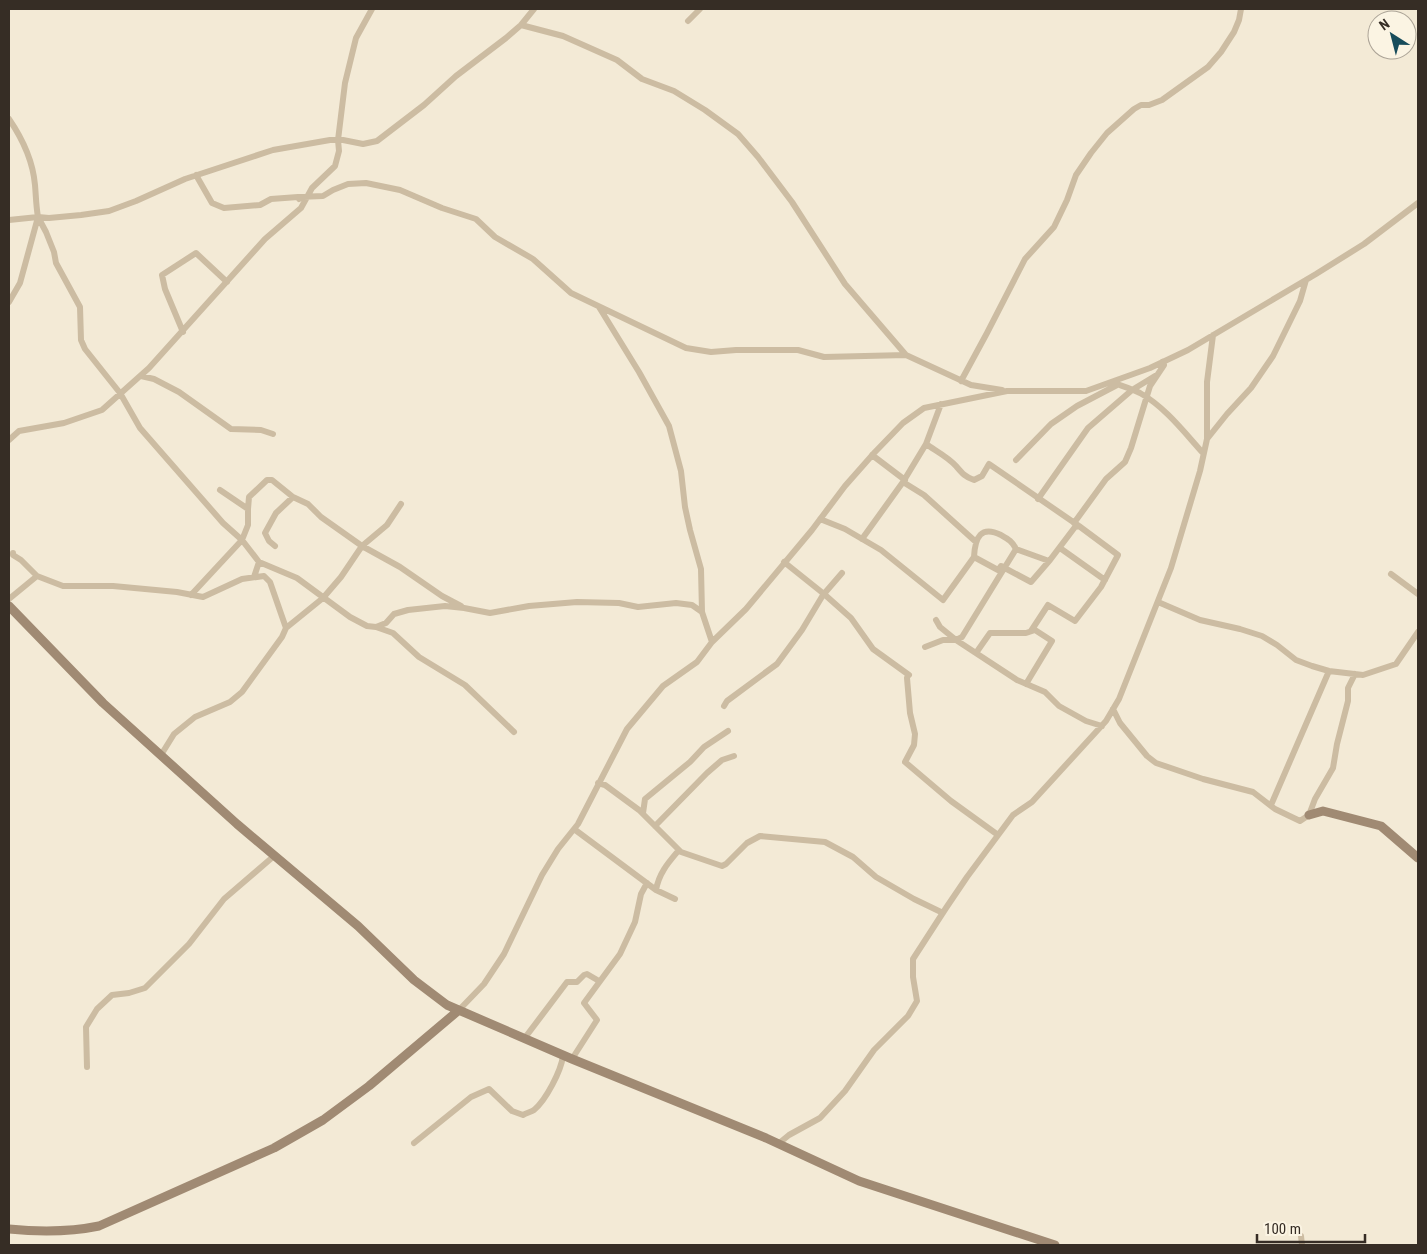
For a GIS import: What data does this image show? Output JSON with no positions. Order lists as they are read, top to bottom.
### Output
{
  "scale_bar": "100 m",
  "north": "top left"
}
